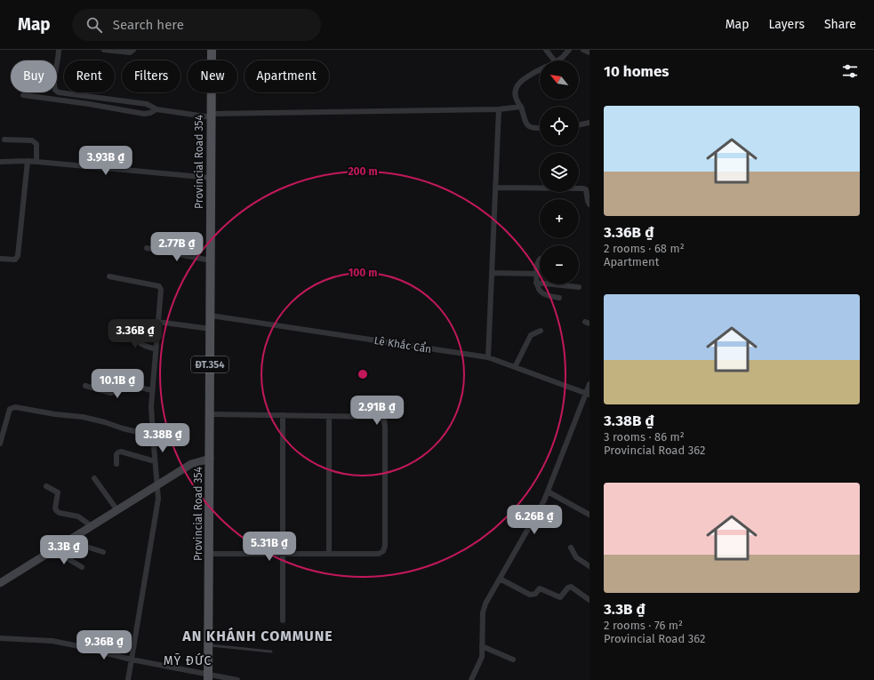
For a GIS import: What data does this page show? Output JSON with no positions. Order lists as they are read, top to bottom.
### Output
{
  "streets": {
    "main road": ["Provincial Road 354", "ĐT.354"],
    "street": ["Lê Khắc Cẩn"]
  },
  "crossings": [
    ["Provincial Road 354", "Lê Khắc Cẩn"]
  ],
  "districts": ["AN KHÁNH COMMUNE", "MỸ ĐỨC"],
  "north": "top left",
  "page": {
    "header": "Map",
    "search": "Search here",
    "nav": ["Map", "Layers", "Share"],
    "heading": "10 homes",
    "map_buttons": ["+", "−"],
    "chip": [
      "Buy",
      "Rent",
      "Filters",
      "New",
      "Apartment"
    ],
    "list": [
      {
        "name": "3.36B ₫",
        "note": "2 rooms · 68 m² · Apartment"
      },
      {
        "name": "3.38B ₫",
        "note": "3 rooms · 86 m² · Provincial Road 362"
      },
      {
        "name": "3.3B ₫",
        "note": "2 rooms · 76 m² · Provincial Road 362"
      }
    ],
    "price": [
      "3.93B ₫",
      "2.77B ₫",
      "3.36B ₫",
      "10.1B ₫",
      "2.91B ₫",
      "3.38B ₫",
      "6.26B ₫",
      "5.31B ₫",
      "3.3B ₫",
      "9.36B ₫"
    ]
  },
  "rings": ["200 m", "100 m"]
}
